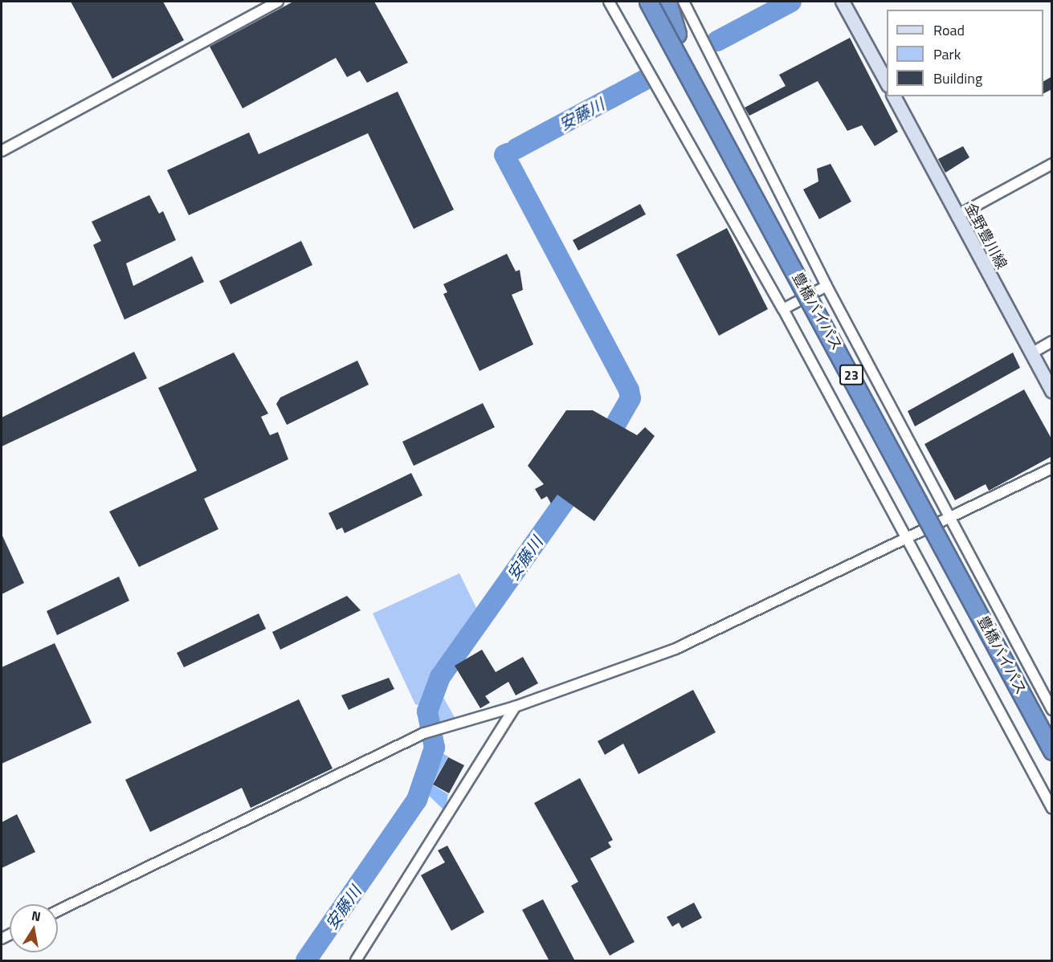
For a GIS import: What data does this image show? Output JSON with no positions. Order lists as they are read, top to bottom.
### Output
{
  "streets": {
    "highway": ["豊橋バイパス", "23"],
    "main road": ["金野豊川線"]
  },
  "water": ["安藤川"],
  "legend": ["Road", "Park", "Building"],
  "north": "top"
}
